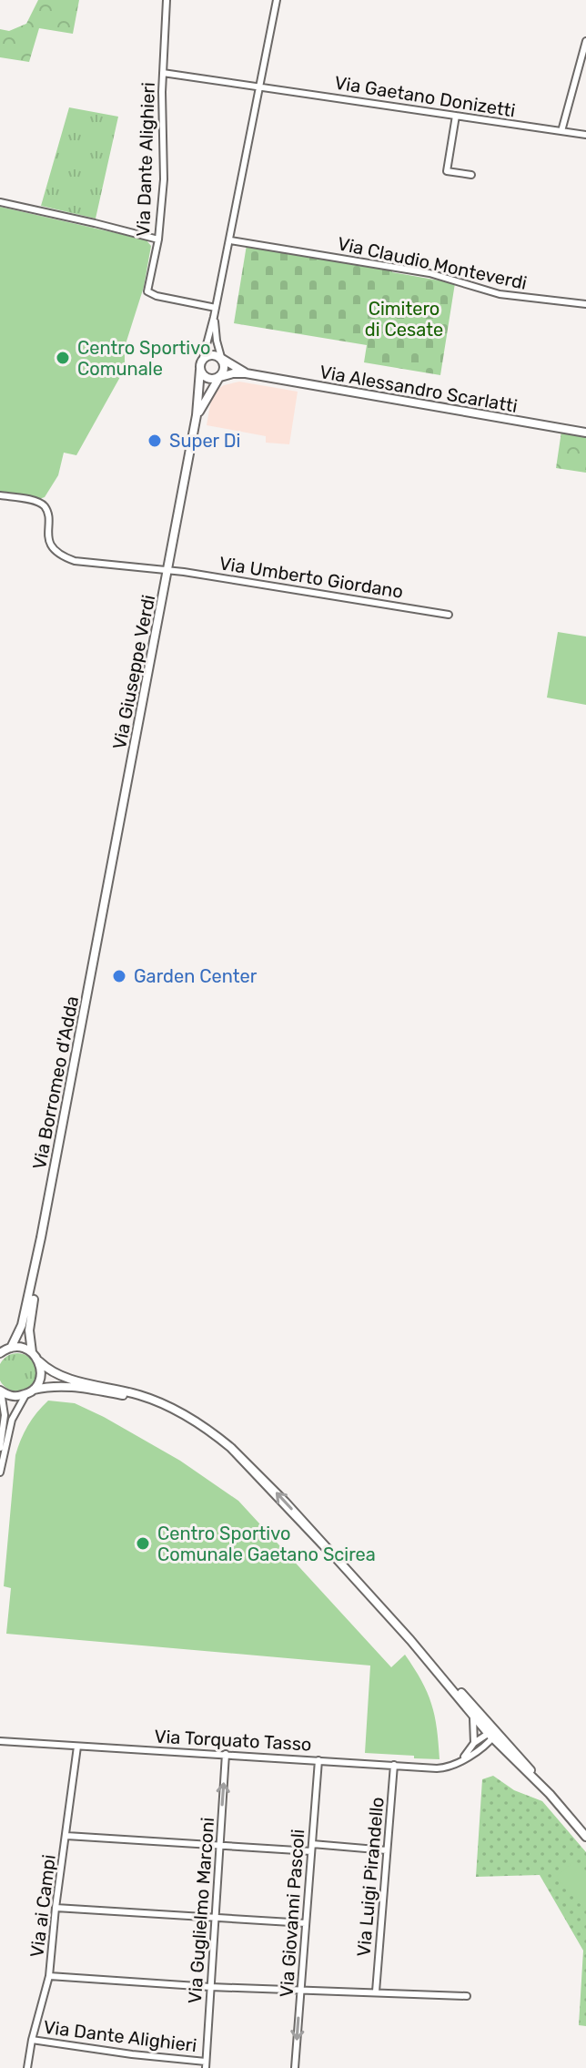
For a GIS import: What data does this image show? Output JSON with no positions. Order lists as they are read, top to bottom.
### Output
{
  "streets": {
    "street": [
      "Via Gaetano Donizetti",
      "Via Dante Alighieri",
      "Via Claudio Monteverdi",
      "Via Alessandro Scarlatti",
      "Via Umberto Giordano",
      "Via Giuseppe Verdi",
      "Via Borromeo d'Adda",
      "Via Torquato Tasso",
      "Via Luigi Pirandello",
      "Via ai Campi",
      "Via Guglielmo Marconi",
      "Via Giovanni Pascoli"
    ]
  },
  "crossings": [
    ["Via Gaetano Donizetti", "Via Dante Alighieri"],
    ["Via Gaetano Donizetti", "Via Giuseppe Verdi"],
    ["Via Dante Alighieri", "Via Giuseppe Verdi"],
    ["Via Dante Alighieri", "Via ai Campi"],
    ["Via Dante Alighieri", "Via Guglielmo Marconi"],
    ["Via Claudio Monteverdi", "Via Giuseppe Verdi"],
    ["Via Alessandro Scarlatti", "Via Giuseppe Verdi"],
    ["Via Umberto Giordano", "Via Giuseppe Verdi"],
    ["Via Giuseppe Verdi", "Via Borromeo d'Adda"],
    ["Via Torquato Tasso", "Via Luigi Pirandello"],
    ["Via Torquato Tasso", "Via ai Campi"],
    ["Via Torquato Tasso", "Via Guglielmo Marconi"],
    ["Via Torquato Tasso", "Via Giovanni Pascoli"]
  ],
  "parks": ["Cimitero di Cesate"],
  "places": [
    "Centro Sportivo Comunale",
    "Super Di",
    "Garden Center",
    "Centro Sportivo Comunale Gaetano Scirea"
  ]
}
